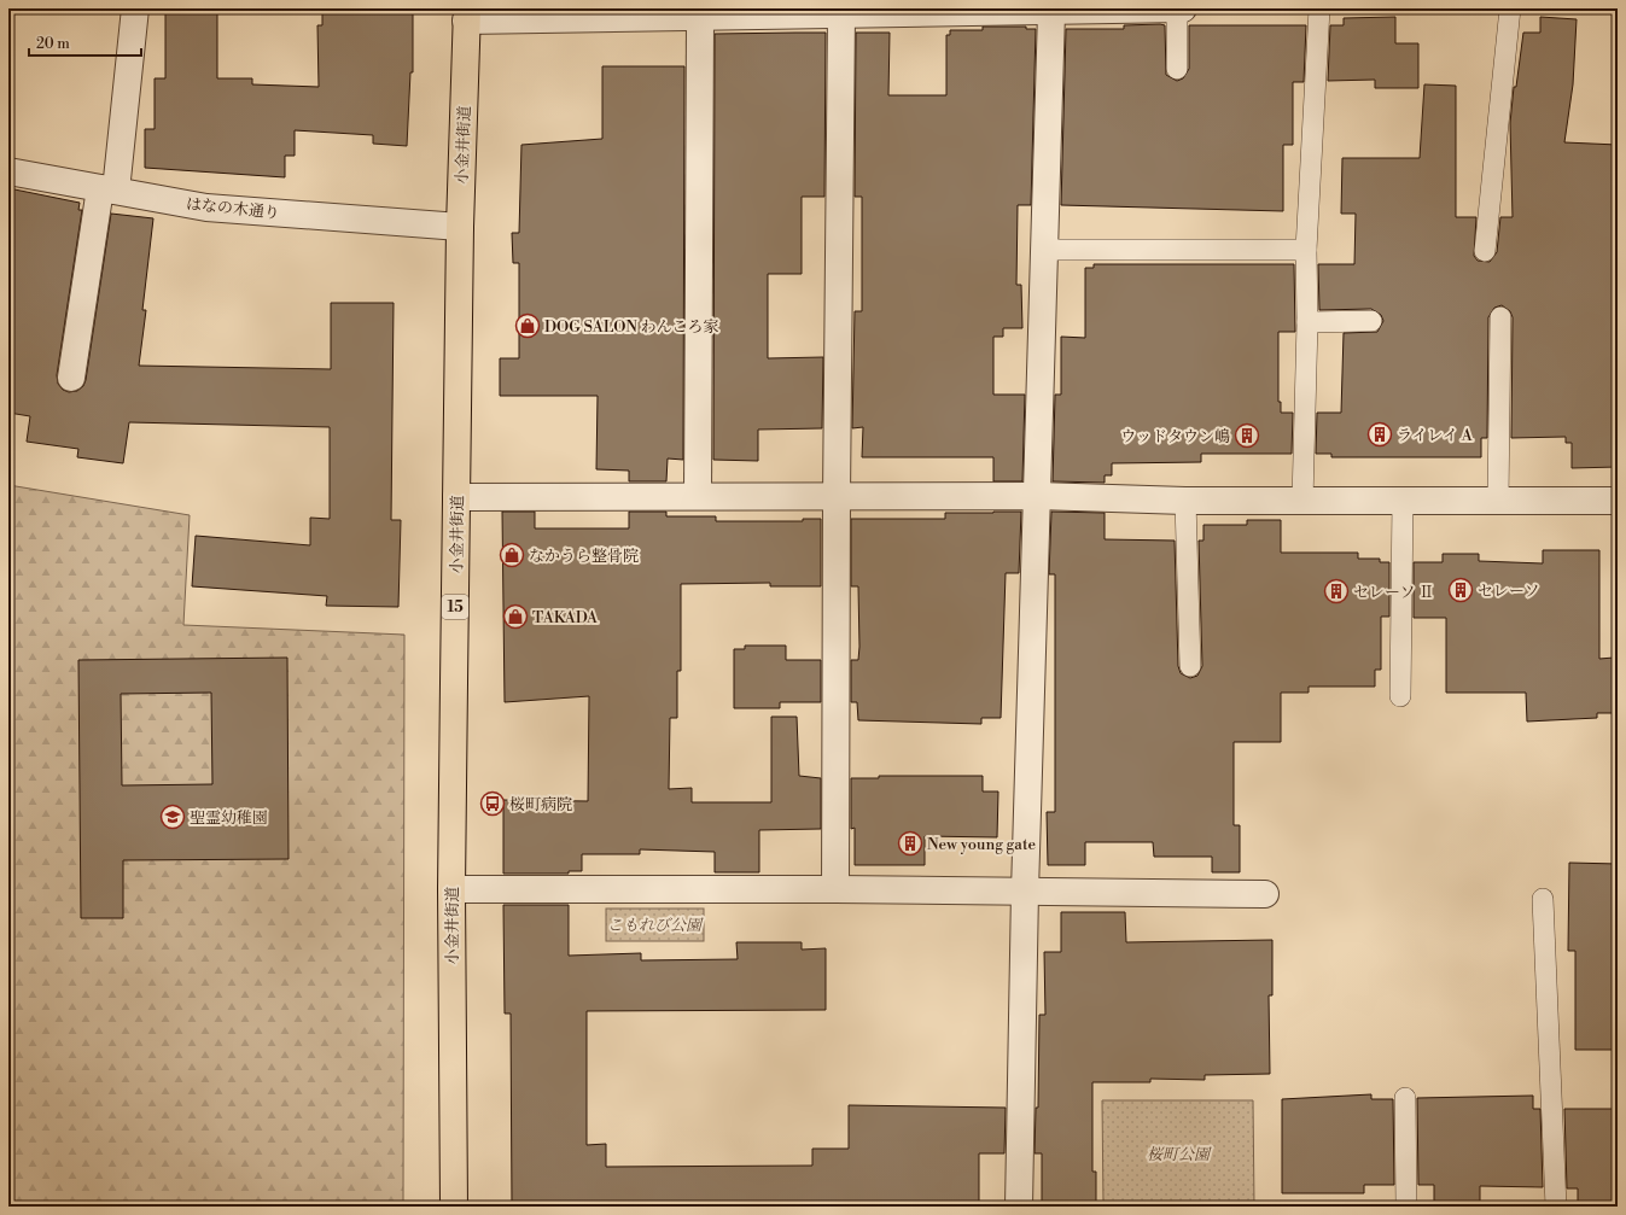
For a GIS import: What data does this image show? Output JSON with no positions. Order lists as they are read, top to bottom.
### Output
{
  "streets": {
    "main road": ["小金井街道", "15"],
    "street": ["はなの木通り"]
  },
  "crossings": [
    ["小金井街道", "はなの木通り"]
  ],
  "parks": ["こもれび公園", "桜町公園"],
  "places": {
    "shop": ["DOG SALON わんころ家", "なかうら整骨院", "TAKADA"],
    "building": [
      "ライレイ A",
      "ウッドタウン嶋",
      "セレーソ",
      "セレーソ Ⅱ",
      "New young gate"
    ],
    "bus stop": ["桜町病院"],
    "school or university": ["聖霊幼稚園"]
  },
  "scale_bar": "20 m"
}
